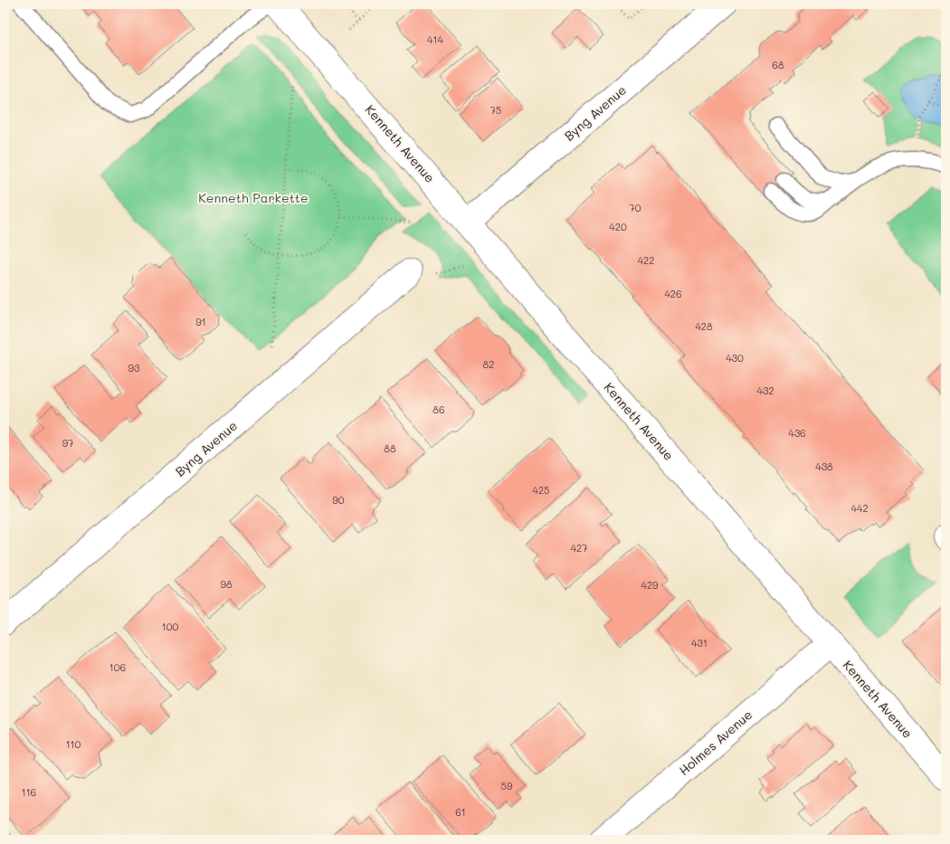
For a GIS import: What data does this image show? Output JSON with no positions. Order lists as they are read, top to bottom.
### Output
{
  "streets": {
    "street": ["Byng Avenue", "Kenneth Avenue", "Holmes Avenue"]
  },
  "crossings": [
    ["Byng Avenue", "Kenneth Avenue"],
    ["Kenneth Avenue", "Holmes Avenue"]
  ],
  "parks": ["Kenneth Parkette"],
  "house_numbers": [
    "414",
    "68",
    "75",
    "70",
    "420",
    "422",
    "426",
    "91",
    "428",
    "430",
    "82",
    "93",
    "432",
    "86",
    "436",
    "97",
    "88",
    "438",
    "425",
    "90",
    "442",
    "427",
    "98",
    "429",
    "100",
    "431",
    "106",
    "110",
    "59",
    "116",
    "61"
  ]
}
